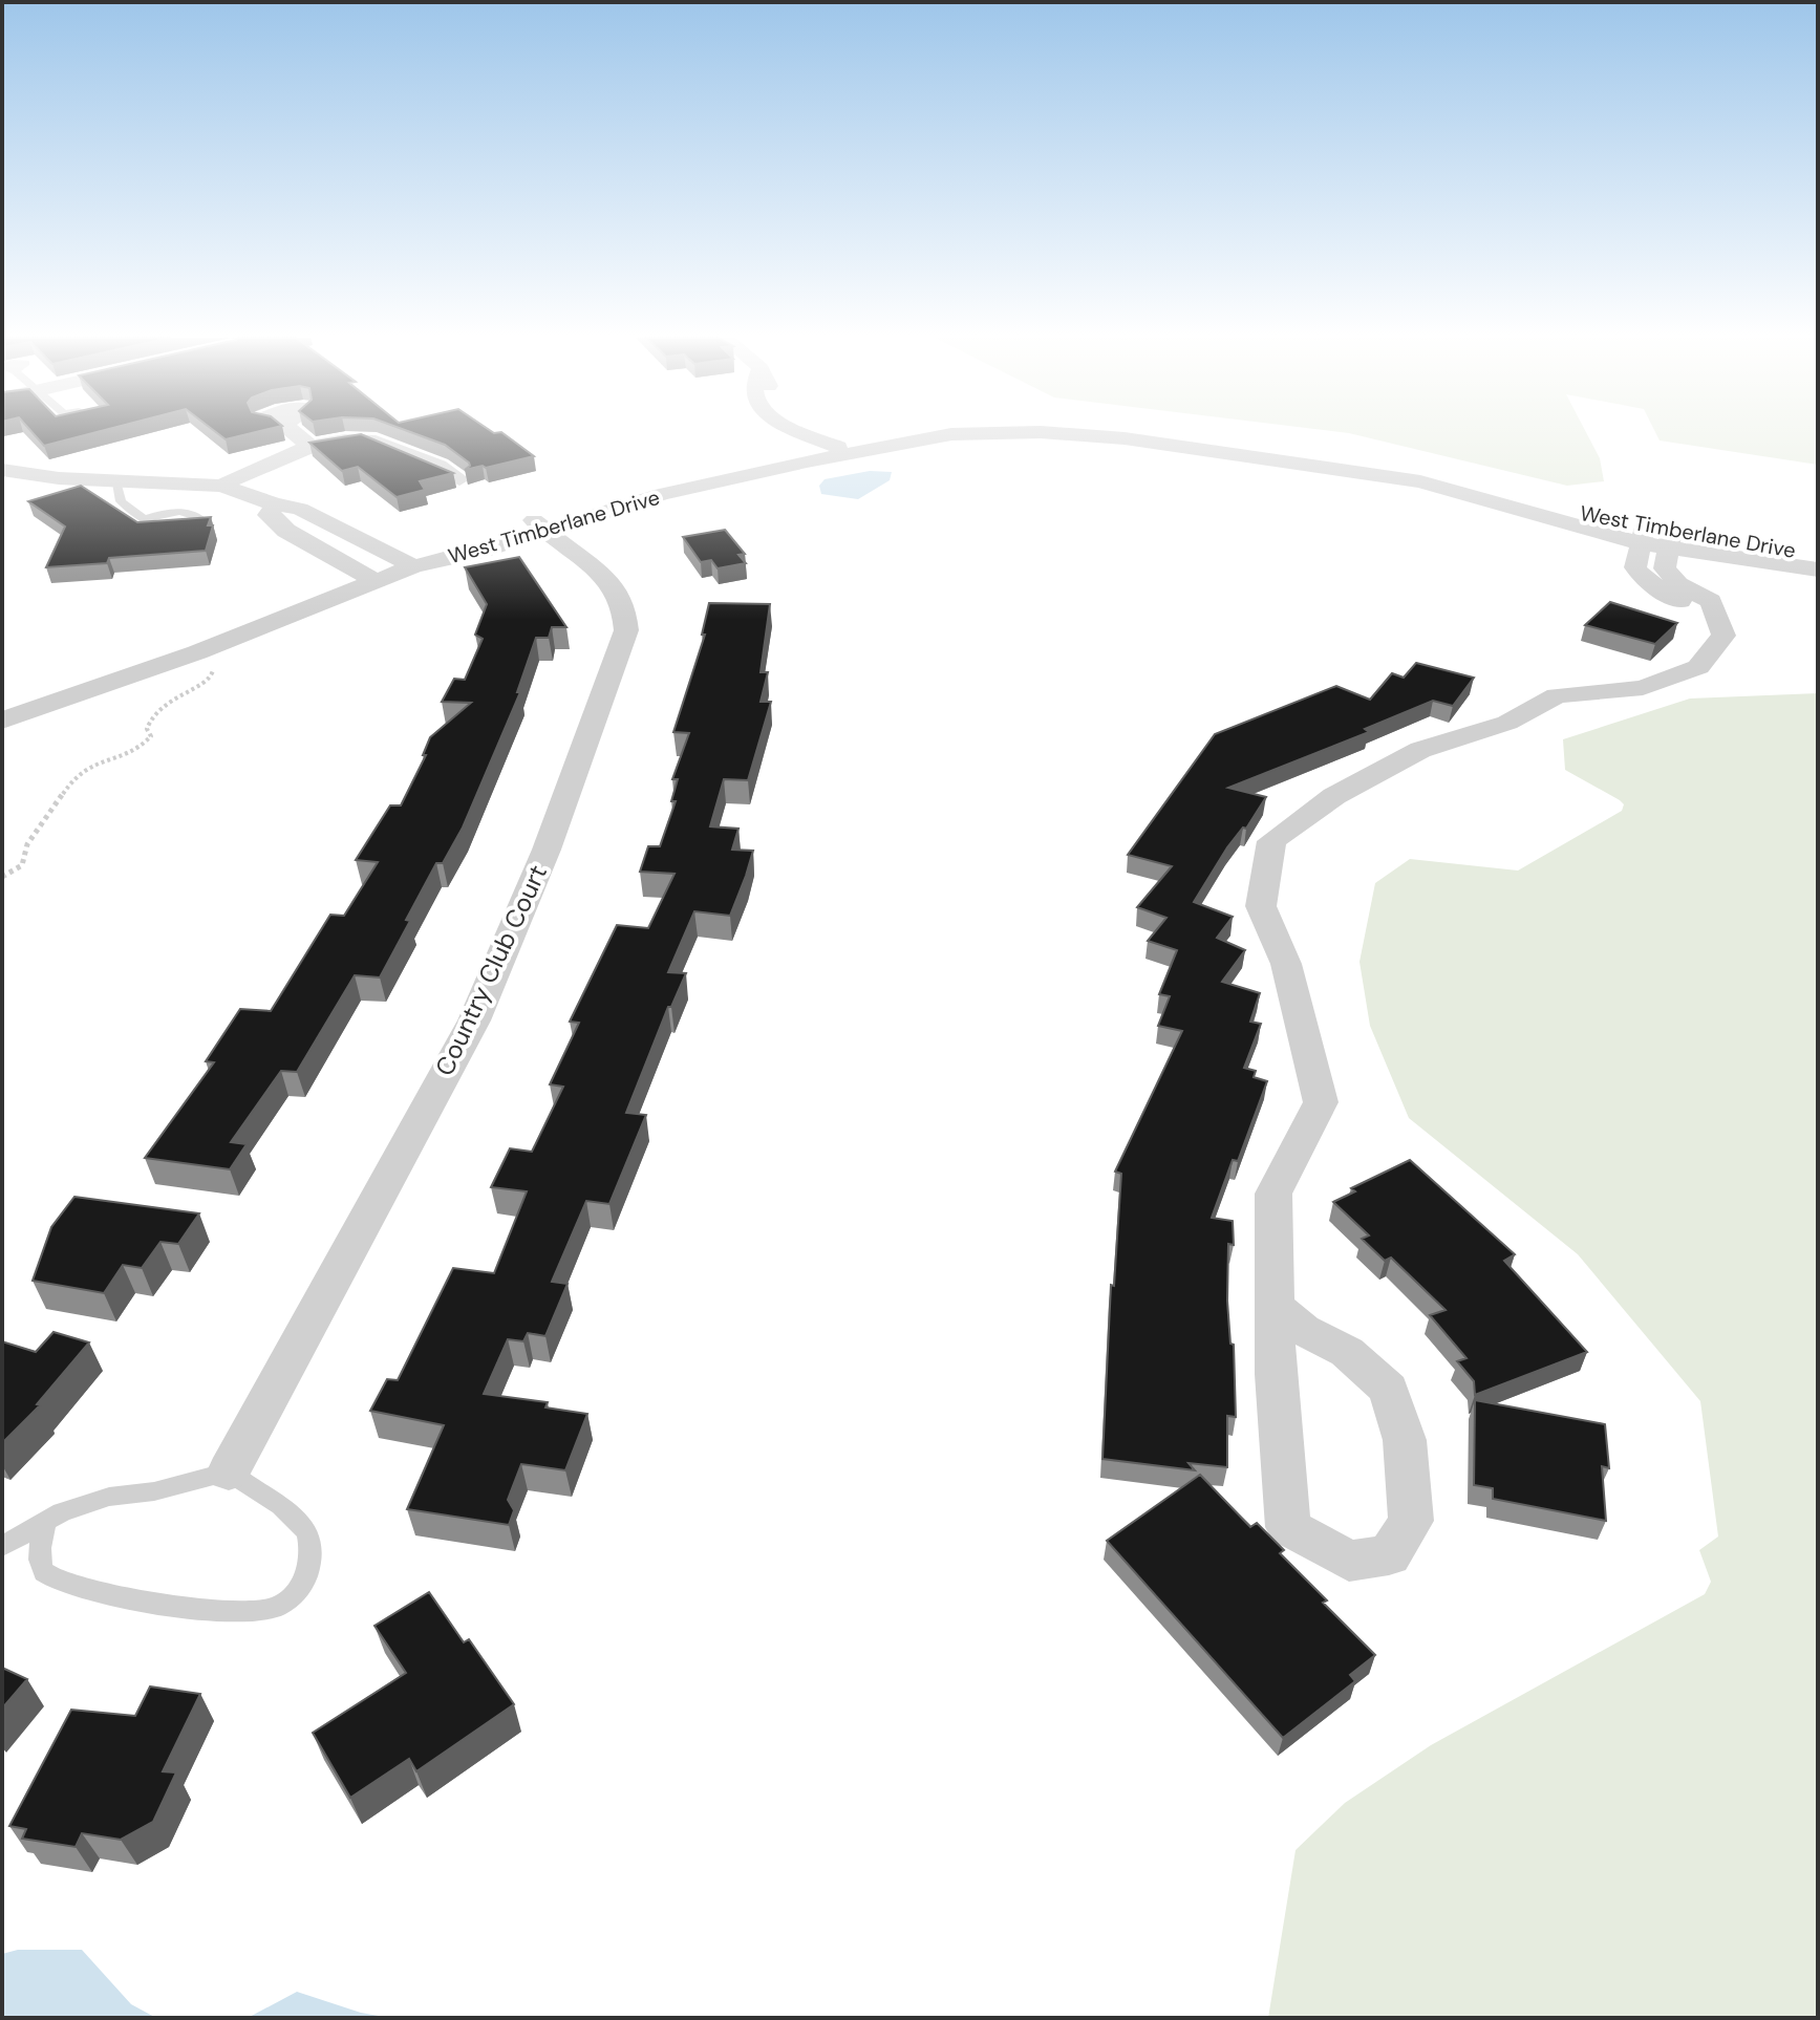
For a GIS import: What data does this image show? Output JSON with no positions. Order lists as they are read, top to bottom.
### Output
{
  "streets": {
    "street": ["West Timberlane Drive", "Country Club Court"]
  },
  "crossings": [
    ["West Timberlane Drive", "Country Club Court"]
  ]
}
